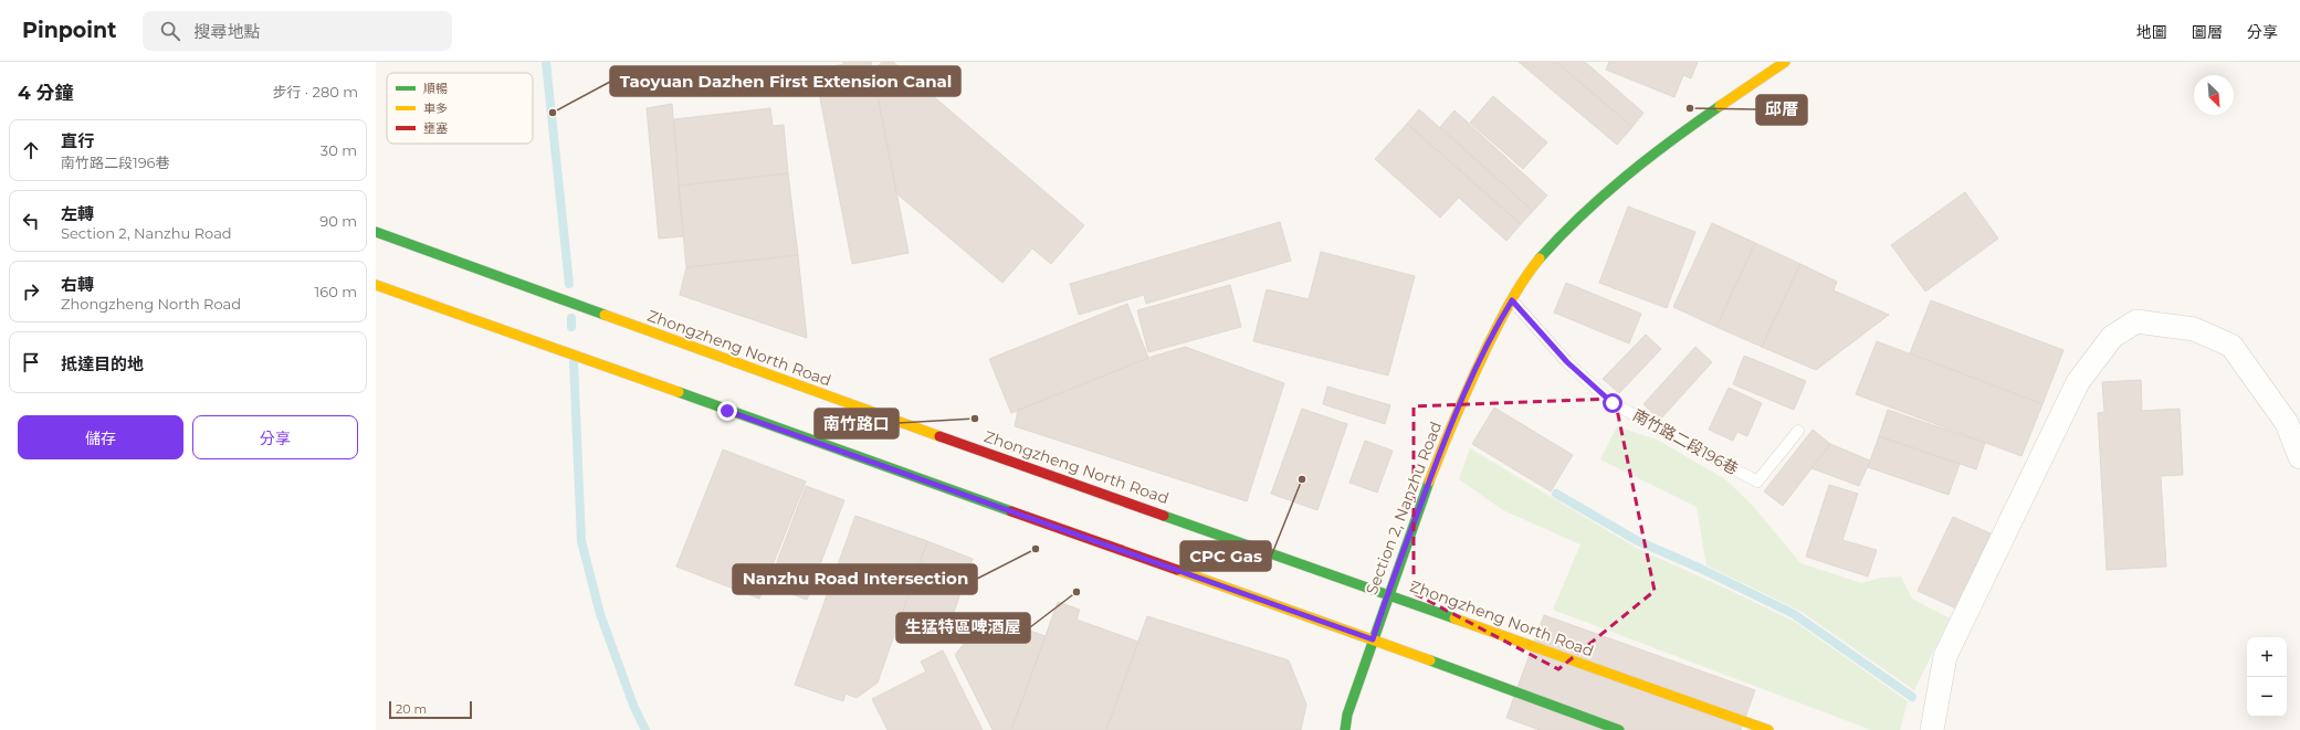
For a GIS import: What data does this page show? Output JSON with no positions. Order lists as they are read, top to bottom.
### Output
{
  "streets": {
    "street": ["Zhongzheng North Road", "Section 2, Nanzhu Road"],
    "lane": ["南竹路二段196巷"]
  },
  "crossings": [
    ["Zhongzheng North Road", "Section 2, Nanzhu Road"],
    ["南竹路二段196巷", "Section 2, Nanzhu Road"]
  ],
  "places": [
    "邱厝",
    "Taoyuan Dazhen First Extension Canal",
    "南竹路口",
    "CPC Gas",
    "Nanzhu Road Intersection",
    "生猛特區啤酒屋"
  ],
  "legend": ["順暢", "車多", "壅塞"],
  "scale_bar": "20 m",
  "north": "bottom right",
  "page": {
    "header": "Pinpoint",
    "search": "搜尋地點",
    "nav": ["地圖", "圖層", "分享"],
    "heading": ["4 分鐘", "步行 · 280 m"],
    "list": [
      ["直行", "南竹路二段196巷", "30 m"],
      ["左轉", "Section 2, Nanzhu Road", "90 m"],
      ["右轉", "Zhongzheng North Road", "160 m"],
      "抵達目的地"
    ],
    "buttons": ["儲存", "分享"],
    "map_buttons": ["+", "−"],
    "scale": "20 m"
  }
}
